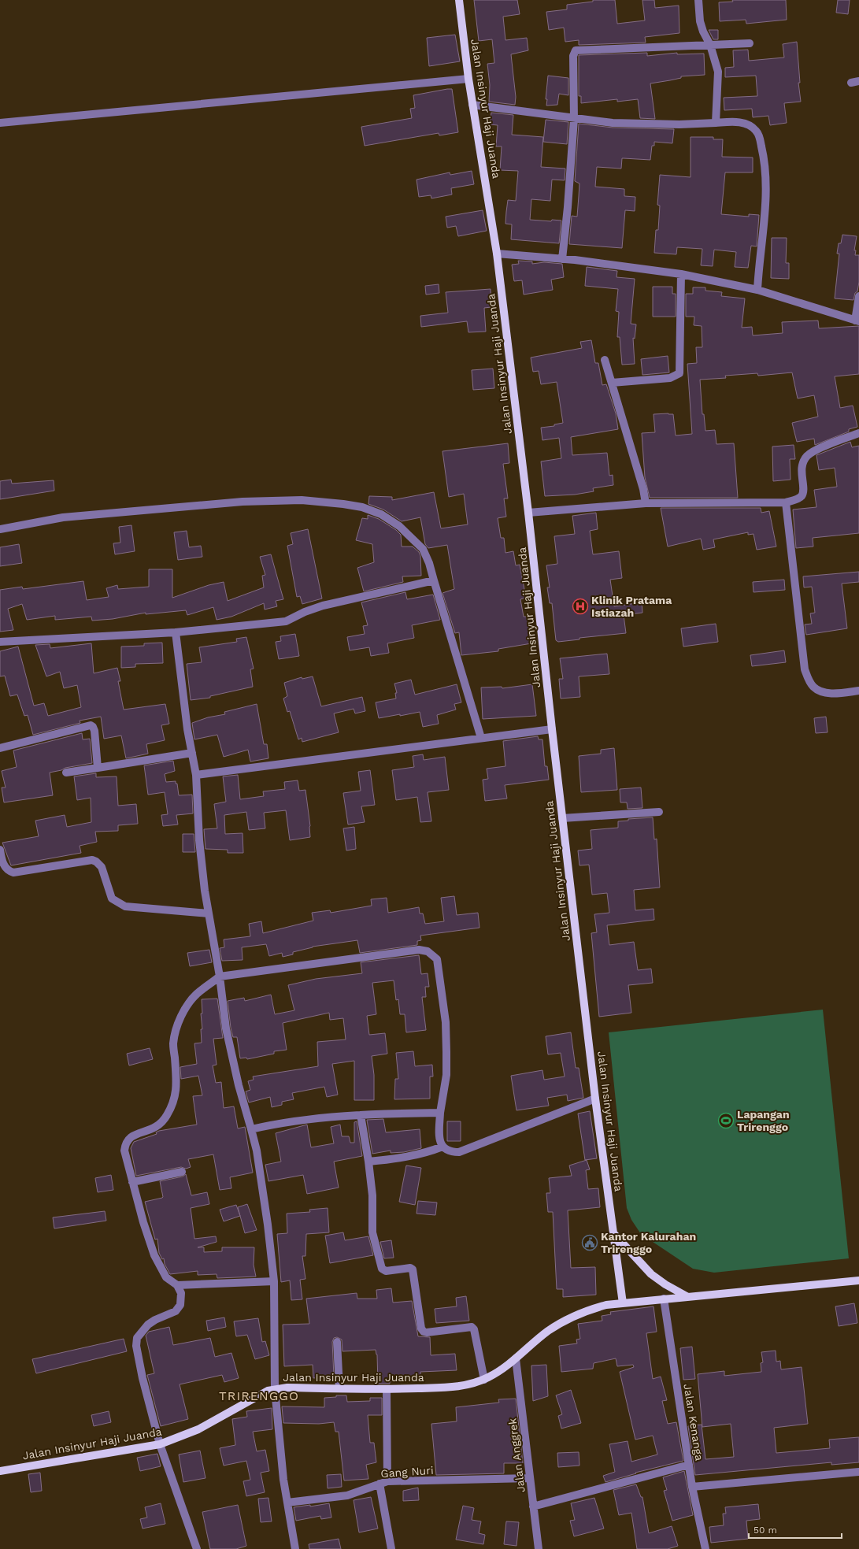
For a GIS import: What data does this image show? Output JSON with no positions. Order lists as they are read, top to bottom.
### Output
{
  "streets": {
    "main road": ["Jalan Insinyur Haji Juanda"],
    "street": ["Jalan Kenanga", "Jalan Anggrek", "Gang Nuri"]
  },
  "crossings": [
    ["Jalan Insinyur Haji Juanda", "Jalan Kenanga"],
    ["Jalan Insinyur Haji Juanda", "Jalan Anggrek"],
    ["Jalan Anggrek", "Gang Nuri"]
  ],
  "districts": ["TRIRENGGO"],
  "places": {
    "hospital": ["Klinik Pratama Istiazah"],
    "sports": ["Lapangan Trirenggo"],
    "public building": ["Kantor Kalurahan Trirenggo"]
  },
  "scale_bar": "50 m"
}
